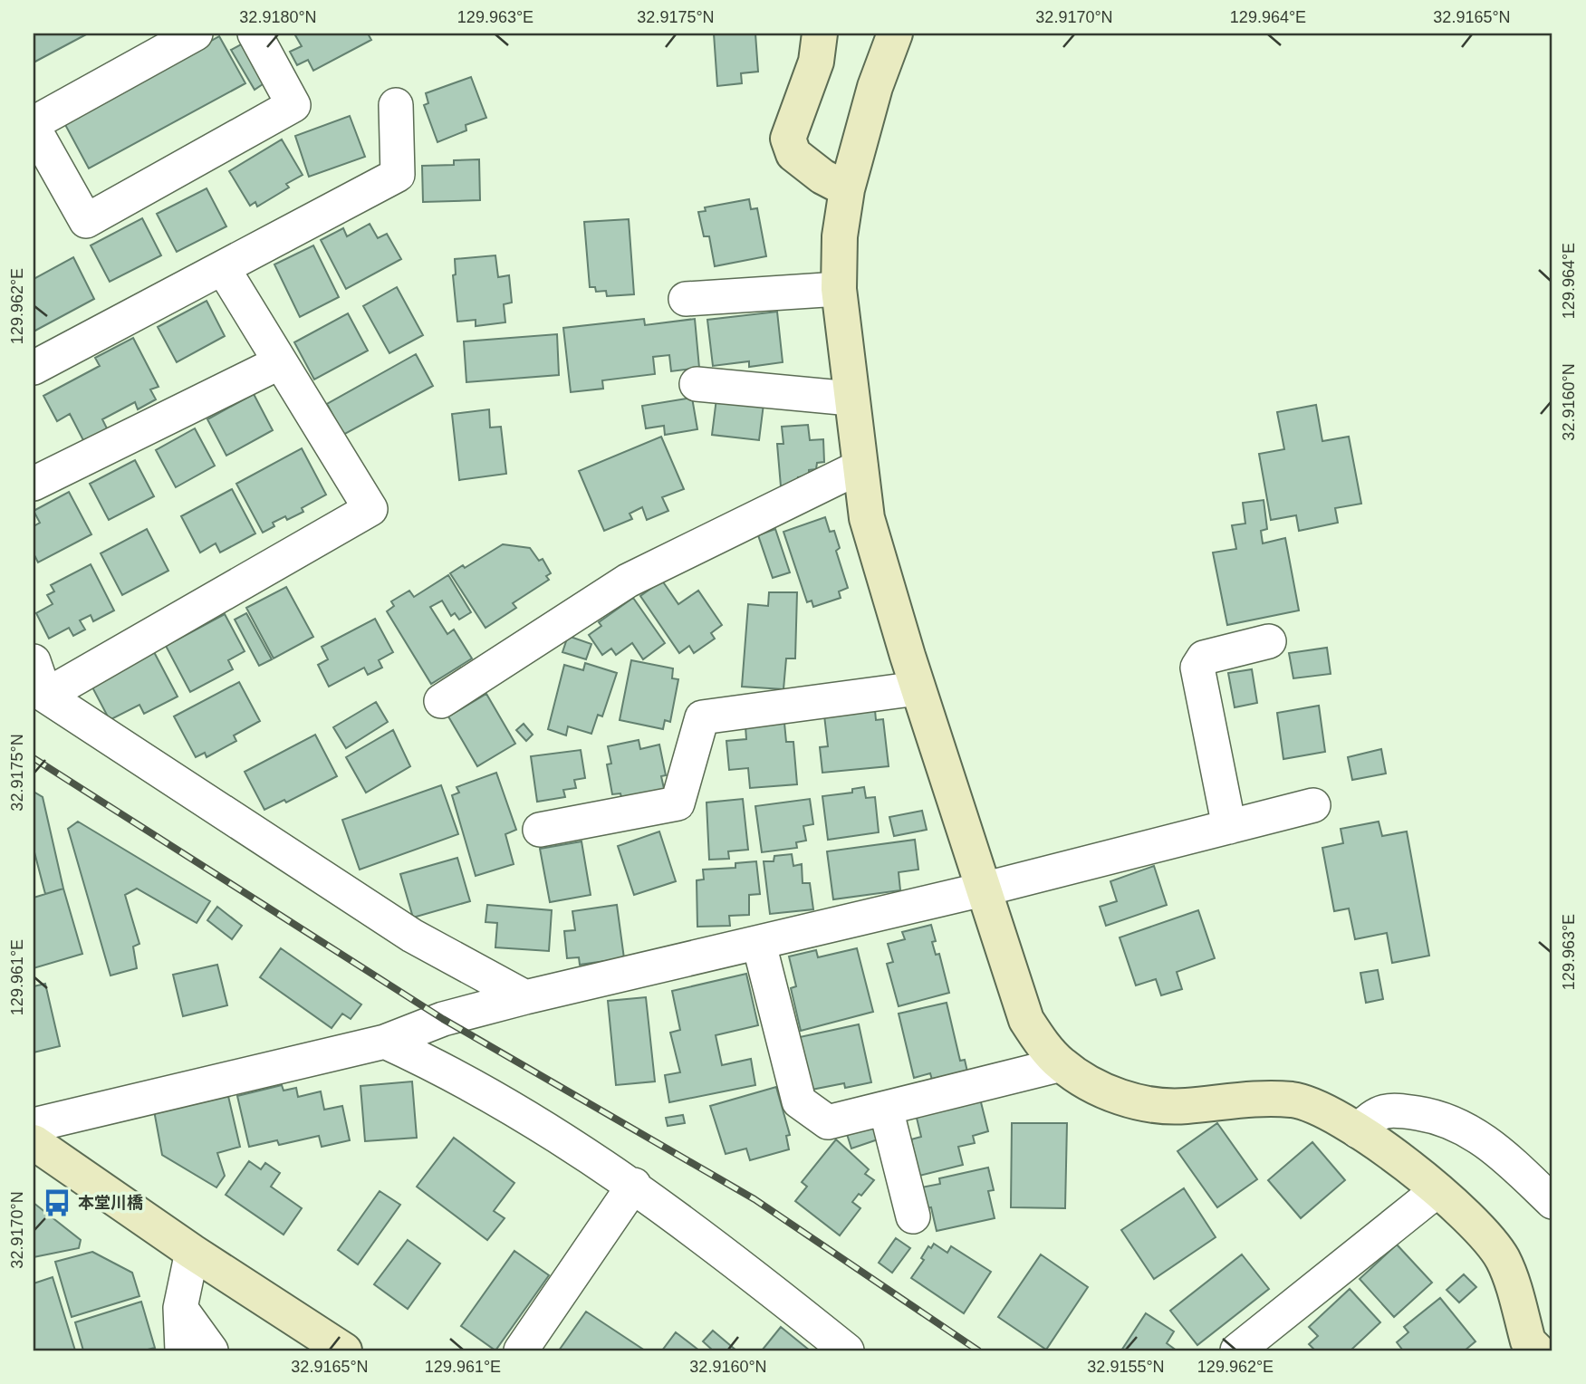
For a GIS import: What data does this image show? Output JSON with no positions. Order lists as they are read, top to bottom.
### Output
{
  "places": {
    "bus stop": ["本堂川橋"]
  },
  "coordinates": [
    "32.9180°N",
    "129.963°E",
    "32.9175°N",
    "32.9170°N",
    "129.964°E",
    "32.9165°N",
    "129.962°E",
    "32.9160°N",
    "129.961°E",
    "32.9155°N"
  ]
}
